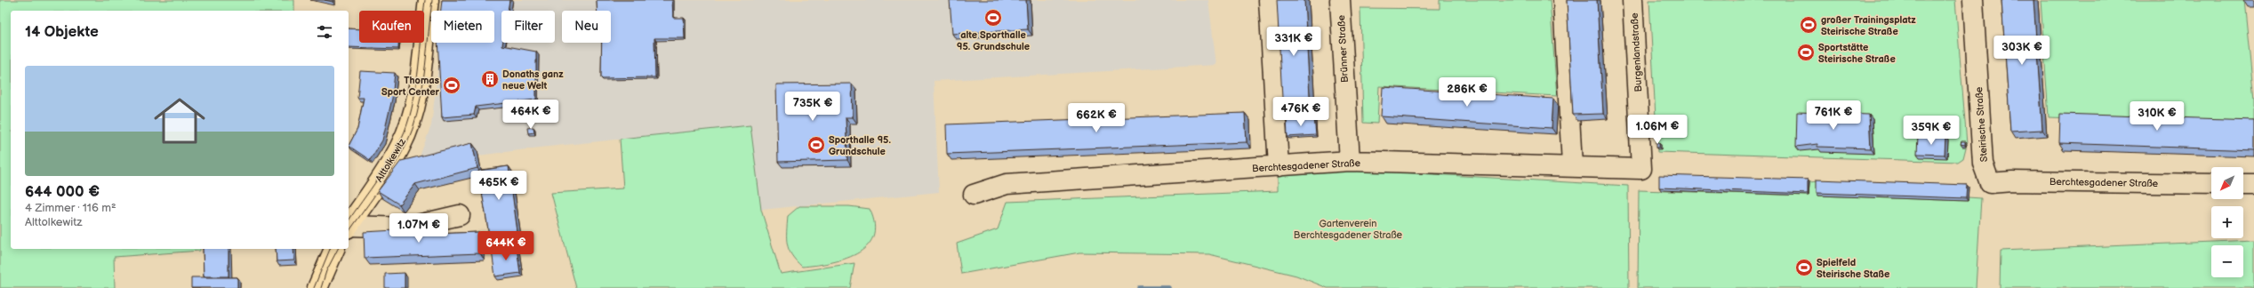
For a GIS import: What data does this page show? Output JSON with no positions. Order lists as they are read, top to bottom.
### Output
{
  "streets": {
    "main road": ["Alttolkewitz"],
    "street": [
      "Brünner Straße",
      "Burgenlandstraße",
      "Steirische Straße",
      "Berchtesgadener Straße"
    ]
  },
  "crossings": [
    ["Brünner Straße", "Berchtesgadener Straße"],
    ["Burgenlandstraße", "Berchtesgadener Straße"],
    ["Steirische Straße", "Berchtesgadener Straße"]
  ],
  "parks": ["Gartenverein Berchtesgadener Straße"],
  "places": {
    "sports": [
      "alte Sporthalle 95. Grundschule",
      "großer Trainingsplatz Steirische Straße",
      "Sportstätte Steirische Straße",
      "Thomas Sport Center",
      "Sporthalle 95. Grundschule",
      "Spielfeld Steirische Staße"
    ],
    "building": ["Donaths ganz neue Welt"]
  },
  "north": "bottom left",
  "page": {
    "chip": [
      "Kaufen",
      "Mieten",
      "Filter",
      "Neu"
    ],
    "heading": "14 Objekte",
    "price": [
      "331K €",
      "303K €",
      "286K €",
      "735K €",
      "476K €",
      "464K €",
      "761K €",
      "310K €",
      "662K €",
      "1.06M €",
      "359K €",
      "465K €",
      "1.07M €",
      "644K €"
    ],
    "list": [
      {
        "name": "644 000 €",
        "note": "4 Zimmer · 116 m² · Alttolkewitz"
      }
    ],
    "map_buttons": ["+", "−"]
  }
}
